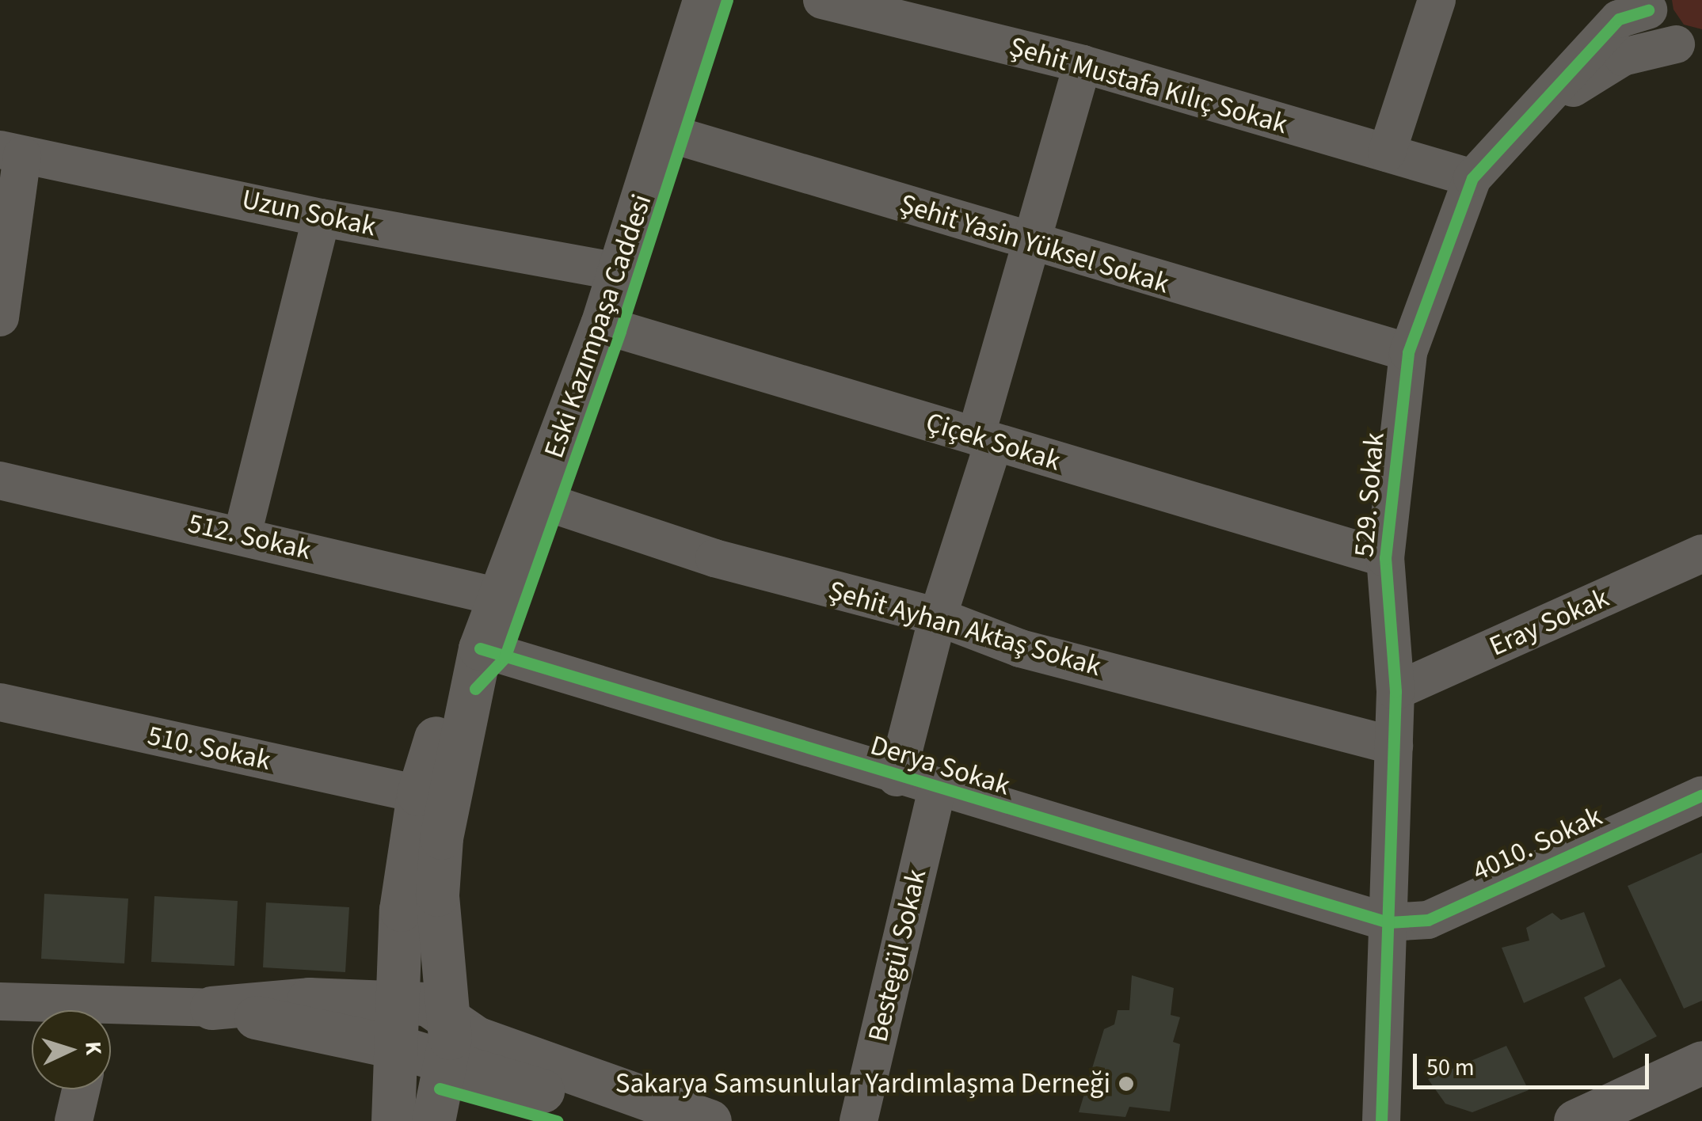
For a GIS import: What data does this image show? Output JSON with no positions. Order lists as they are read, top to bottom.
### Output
{
  "streets": {
    "street": [
      "Şehit Mustafa Kılıç Sokak",
      "Uzun Sokak",
      "Şehit Yasin Yüksel Sokak",
      "Eski Kazımpaşa Caddesi",
      "Çiçek Sokak",
      "529. Sokak",
      "512. Sokak",
      "Eray Sokak",
      "Şehit Ayhan Aktaş Sokak",
      "510. Sokak",
      "Derya Sokak",
      "4010. Sokak",
      "Bestegül Sokak"
    ]
  },
  "crossings": [
    ["Şehit Mustafa Kılıç Sokak", "529. Sokak"],
    ["Uzun Sokak", "Eski Kazımpaşa Caddesi"],
    ["Şehit Yasin Yüksel Sokak", "Eski Kazımpaşa Caddesi"],
    ["Şehit Yasin Yüksel Sokak", "529. Sokak"],
    ["Eski Kazımpaşa Caddesi", "Çiçek Sokak"],
    ["Eski Kazımpaşa Caddesi", "512. Sokak"],
    ["Eski Kazımpaşa Caddesi", "Şehit Ayhan Aktaş Sokak"],
    ["Eski Kazımpaşa Caddesi", "510. Sokak"],
    ["Eski Kazımpaşa Caddesi", "Derya Sokak"],
    ["Çiçek Sokak", "529. Sokak"],
    ["529. Sokak", "Eray Sokak"],
    ["529. Sokak", "Şehit Ayhan Aktaş Sokak"],
    ["529. Sokak", "Derya Sokak"],
    ["529. Sokak", "4010. Sokak"],
    ["Derya Sokak", "4010. Sokak"],
    ["Derya Sokak", "Bestegül Sokak"]
  ],
  "places": ["Sakarya Samsunlular Yardımlaşma Derneği"],
  "scale_bar": "50 m",
  "north": "right"
}
